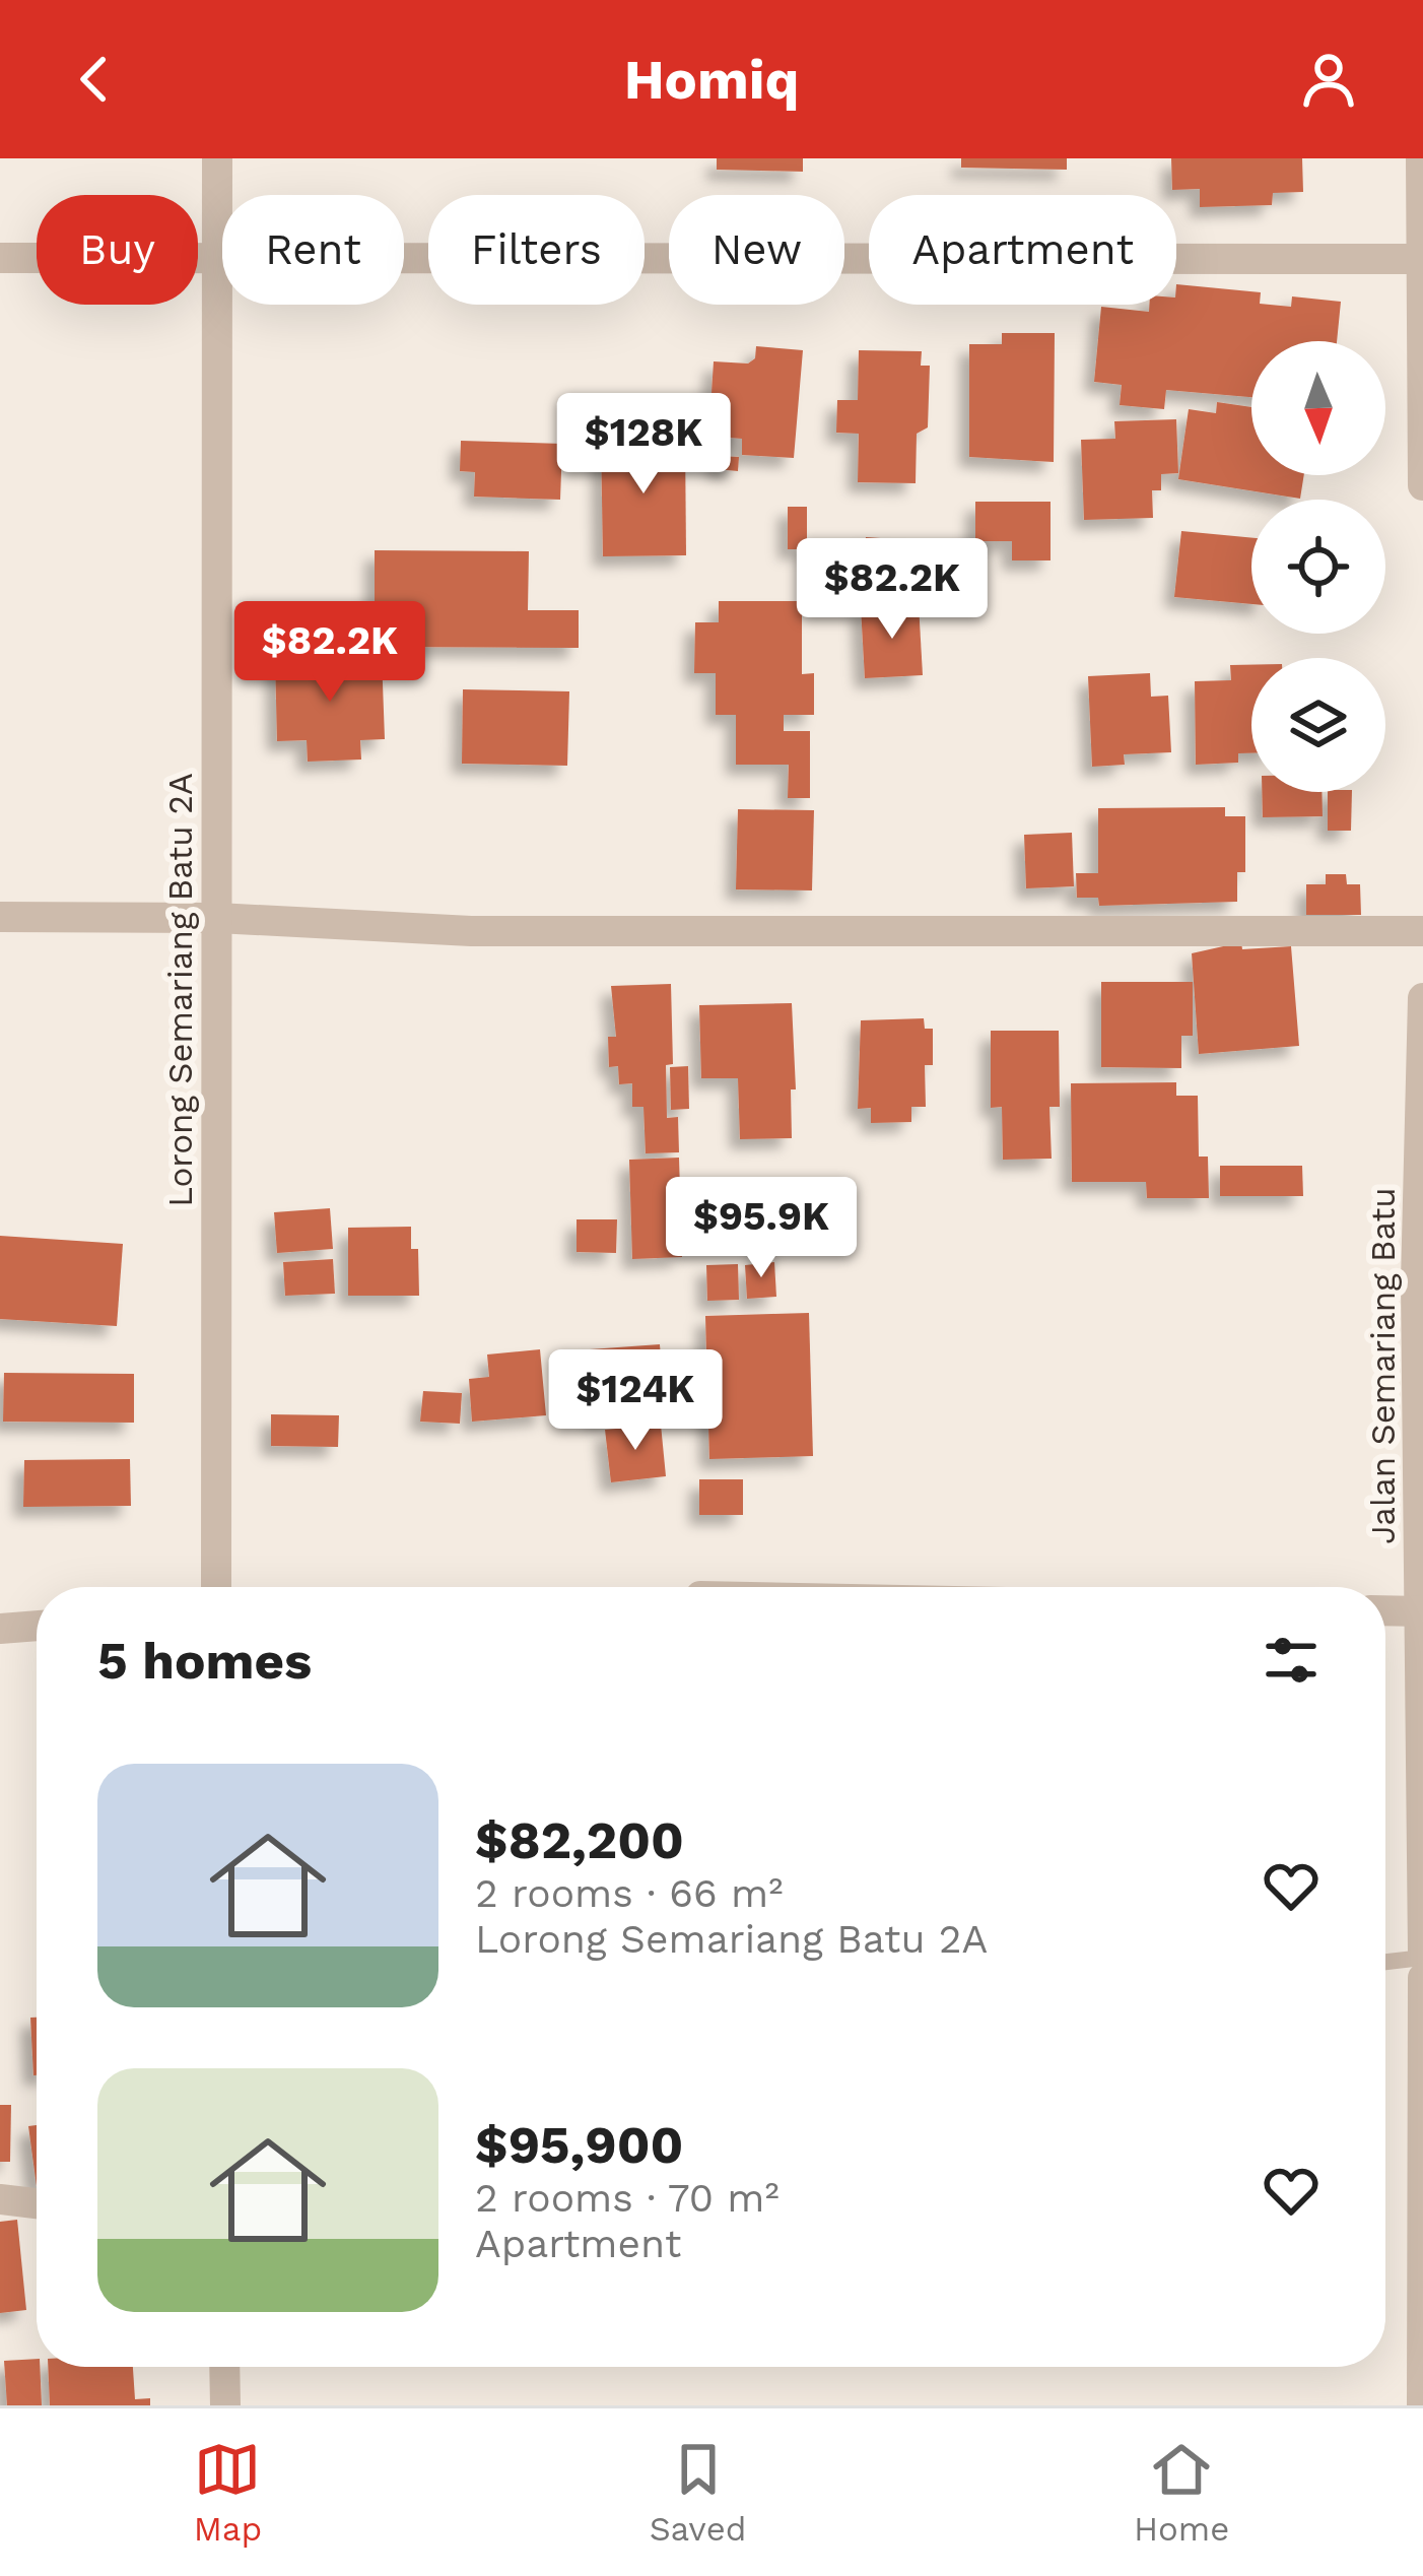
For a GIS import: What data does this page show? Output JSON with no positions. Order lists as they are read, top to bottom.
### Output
{
  "streets": {
    "street": ["Lorong Semariang Batu 2A", "Jalan Semariang Batu"]
  },
  "north": "bottom",
  "page": {
    "header": "Homiq",
    "chip": [
      "Buy",
      "Rent",
      "Filters",
      "New",
      "Apartment"
    ],
    "price": [
      "$128K",
      "$82.2K",
      "$82.2K",
      "$95.9K",
      "$124K"
    ],
    "heading": "5 homes",
    "list": [
      {
        "name": "$82,200",
        "note": "2 rooms · 66 m² · Lorong Semariang Batu 2A"
      },
      {
        "name": "$95,900",
        "note": "2 rooms · 70 m² · Apartment"
      }
    ],
    "tabs": ["Map", "Saved", "Home"]
  }
}
